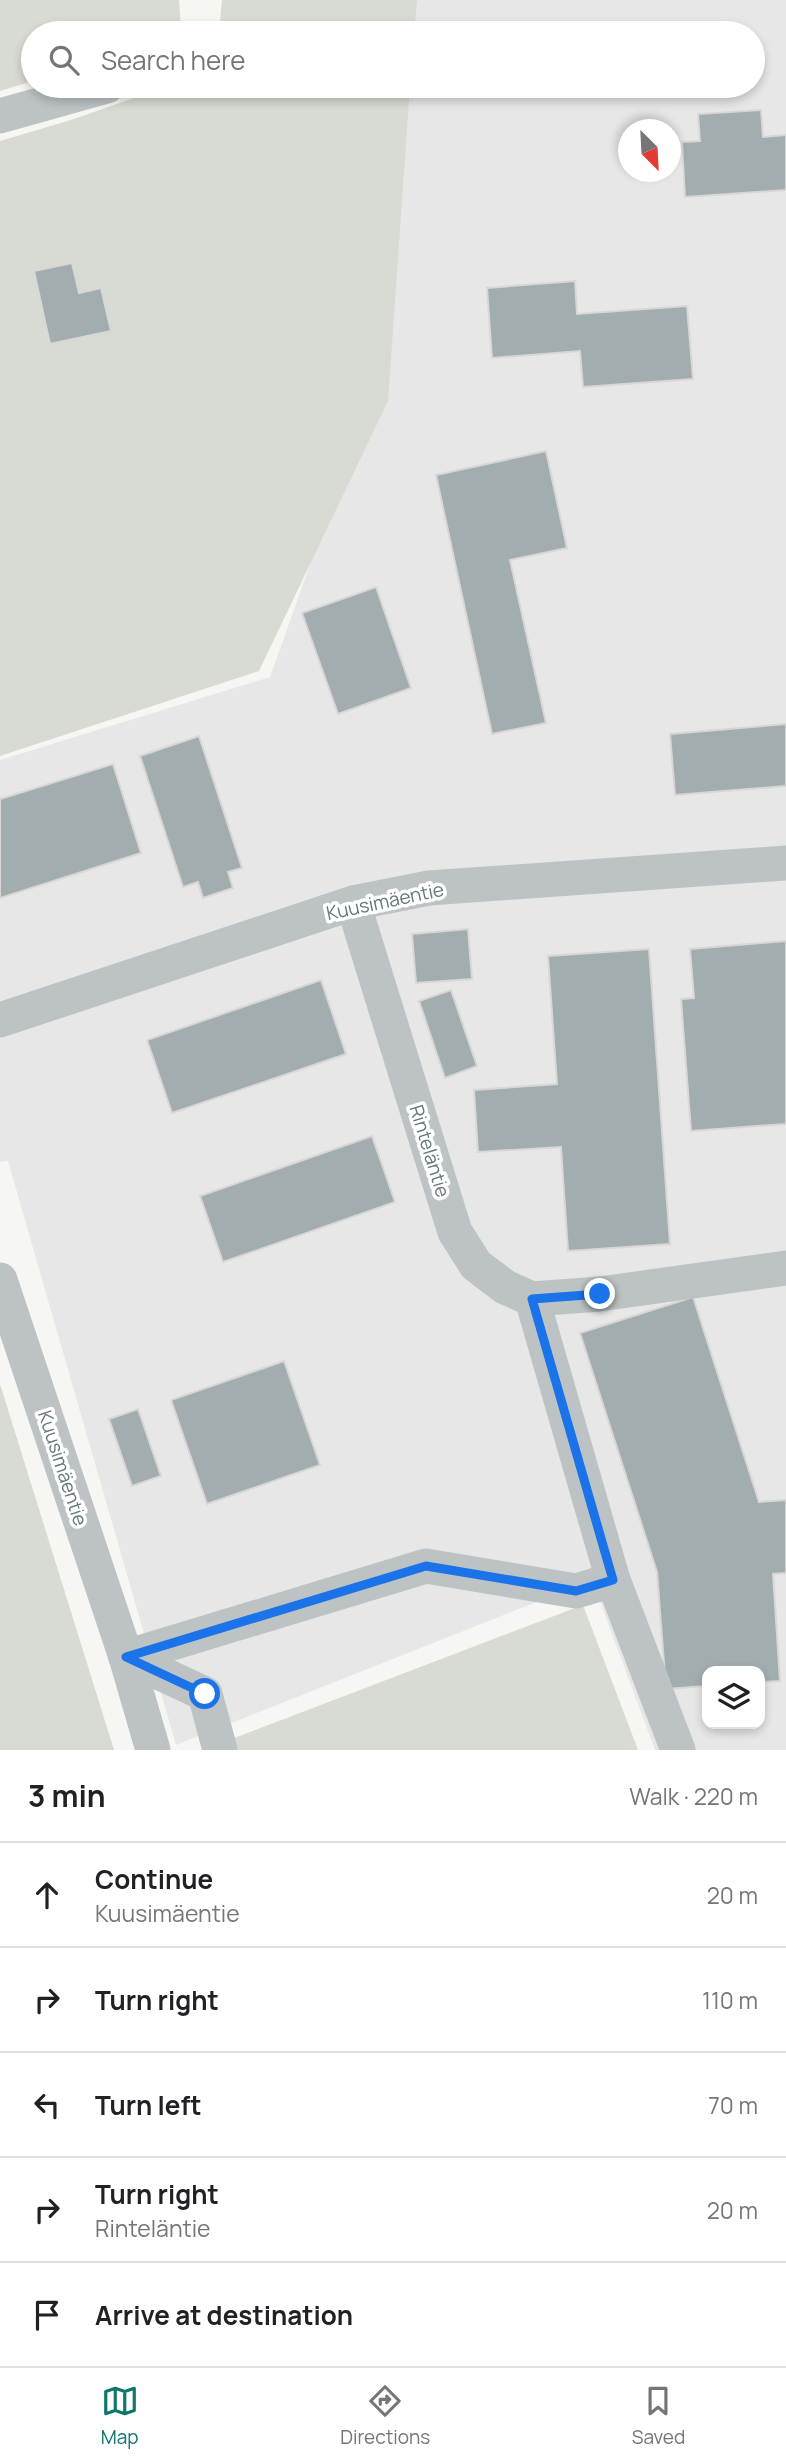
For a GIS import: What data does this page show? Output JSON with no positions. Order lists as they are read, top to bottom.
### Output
{
  "streets": {
    "street": ["Kuusimäentie", "Rinteläntie"]
  },
  "crossings": [
    ["Kuusimäentie", "Rinteläntie"]
  ],
  "north": "bottom right",
  "page": {
    "search": "Search here",
    "heading": ["3 min", "Walk · 220 m"],
    "list": [
      ["Continue", "Kuusimäentie", "20 m"],
      ["Turn right", "110 m"],
      ["Turn left", "70 m"],
      ["Turn right", "Rinteläntie", "20 m"],
      "Arrive at destination"
    ],
    "nav": ["Map", "Directions", "Saved"]
  }
}
